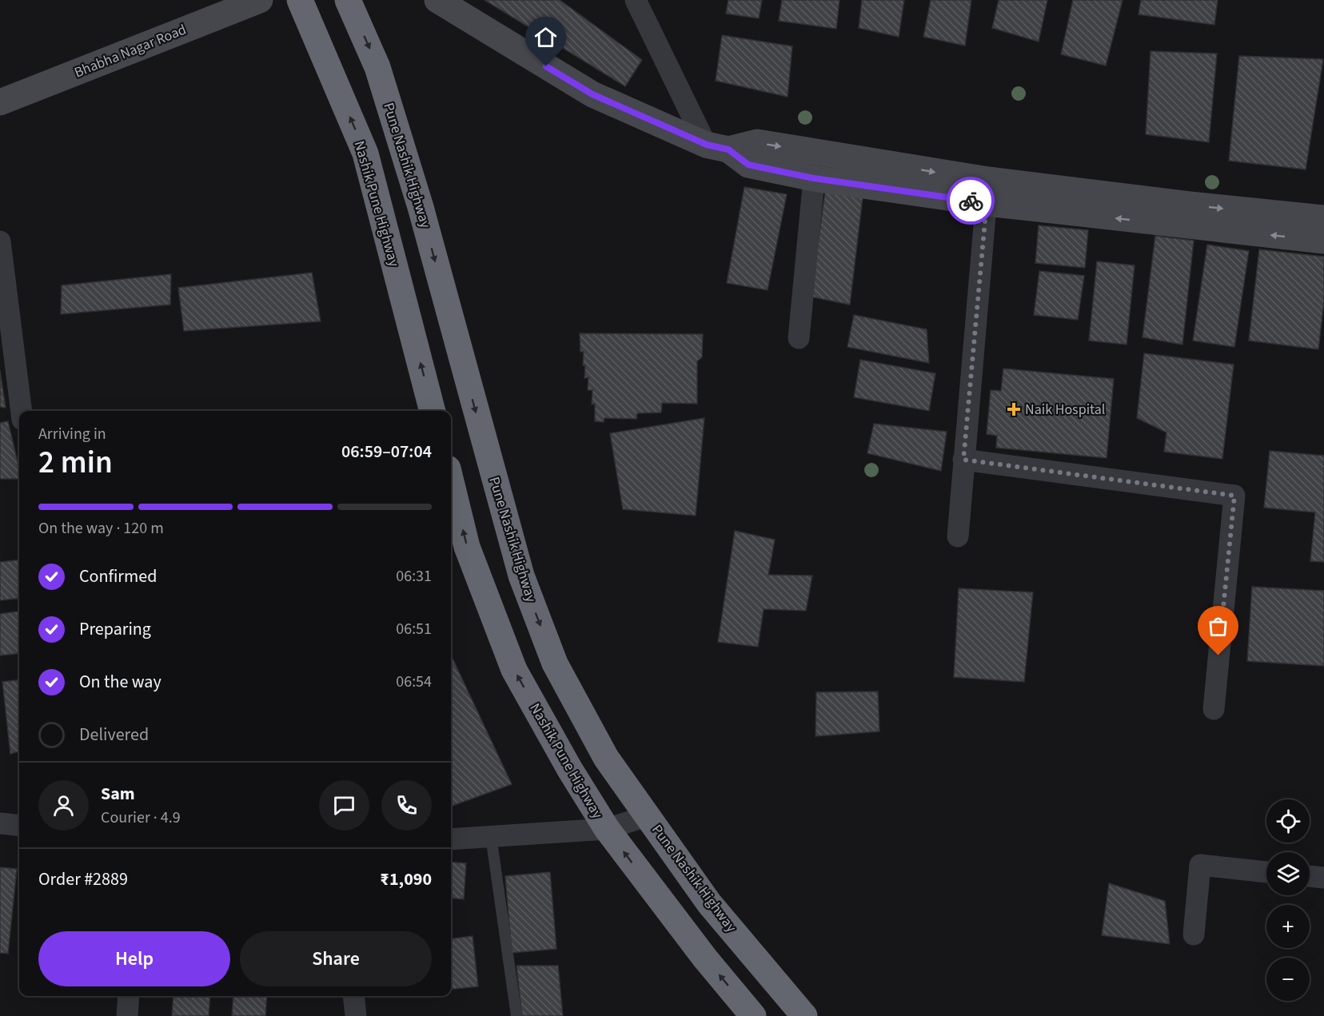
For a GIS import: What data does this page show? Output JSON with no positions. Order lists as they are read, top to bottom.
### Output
{
  "streets": {
    "highway": ["Pune Nashik Highway", "Nashik Pune Highway"],
    "street": ["Bhabha Nagar Road"]
  },
  "one_way": ["Pune Nashik Highway", "Nashik Pune Highway"],
  "places": {
    "health": ["Naik Hospital"]
  },
  "page": {
    "heading": ["2 min", "Arriving in", "06:59–07:04"],
    "panel": [
      "Sam",
      "Courier · 4.9",
      "Order #2889",
      "₹1,090"
    ],
    "bar": "On the way · 120 m",
    "list": [
      ["Confirmed", "06:31"],
      ["Preparing", "06:51"],
      ["On the way", "06:54"],
      "Delivered"
    ],
    "map_buttons": ["+", "−"],
    "buttons": ["Help", "Share"]
  }
}
